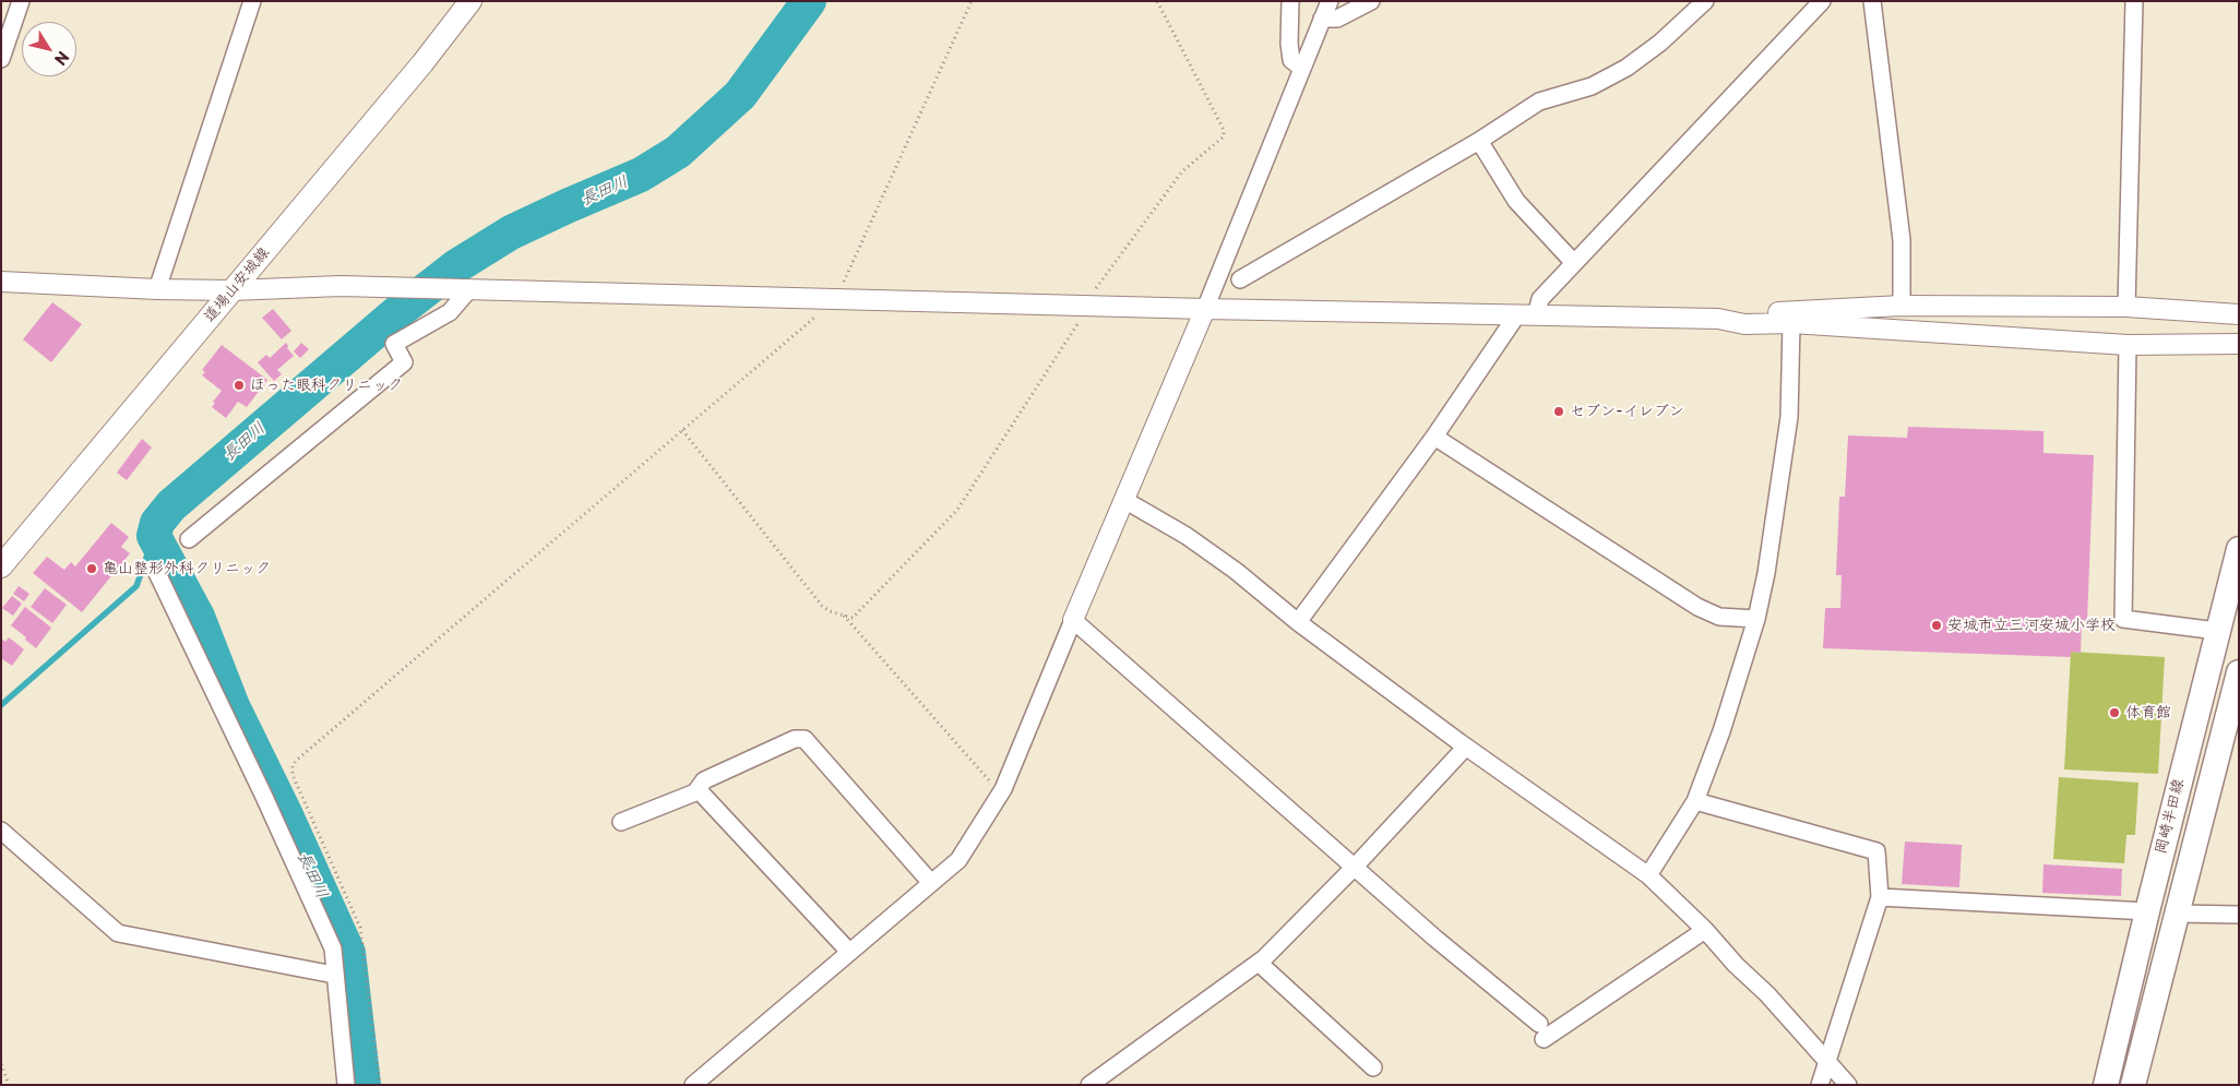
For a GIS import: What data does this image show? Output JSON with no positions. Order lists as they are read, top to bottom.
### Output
{
  "streets": {
    "main road": ["道場山安城線", "岡崎半田線"]
  },
  "water": ["長田川"],
  "places": [
    "ほった眼科クリニック",
    "セブン-イレブン",
    "亀山整形外科クリニック",
    "安城市立三河安城小学校",
    "体育館"
  ],
  "north": "bottom right"
}
